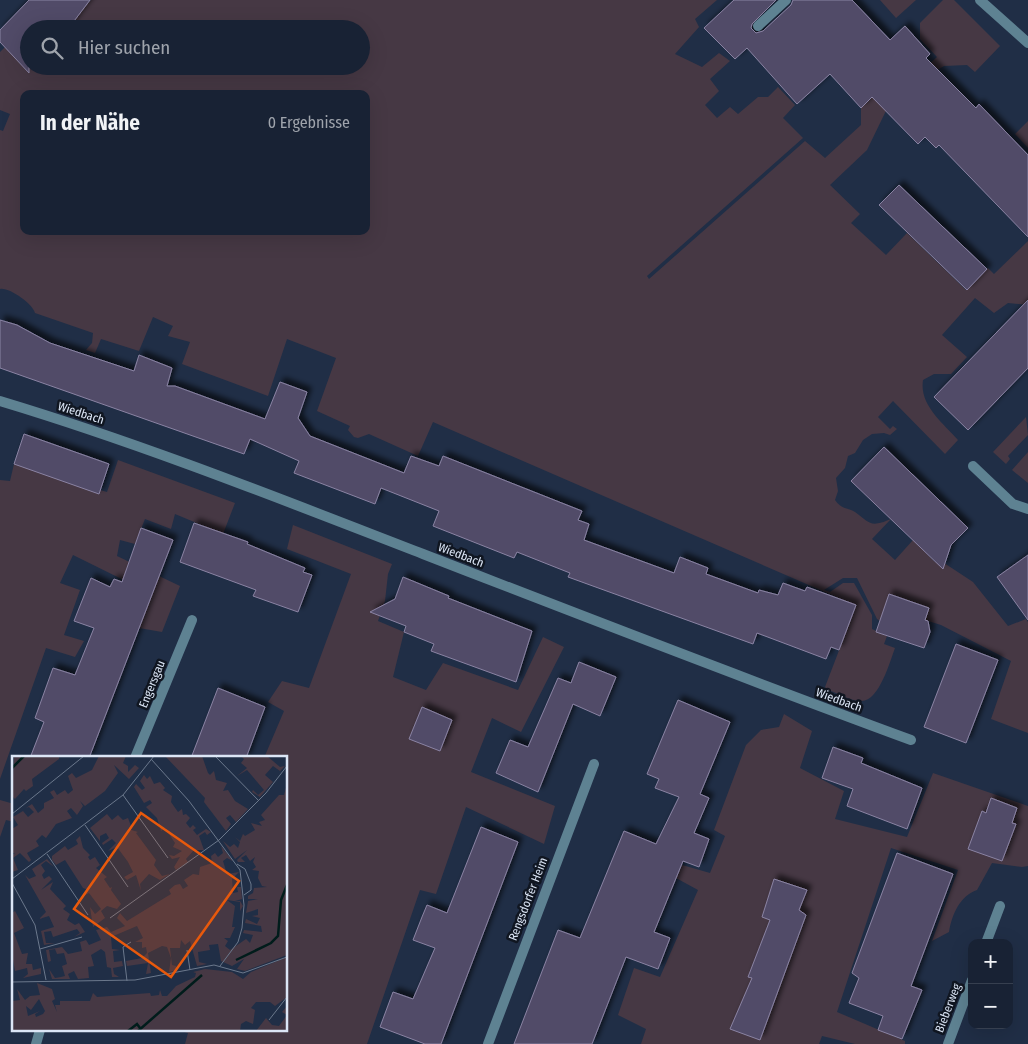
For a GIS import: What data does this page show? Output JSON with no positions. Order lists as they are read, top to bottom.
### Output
{
  "streets": {
    "street": [
      "Wiedbach",
      "Engersgau",
      "Rengsdorfer Heim",
      "Bieberweg"
    ]
  },
  "page": {
    "search": "Hier suchen",
    "heading": ["In der Nähe", "0 Ergebnisse"],
    "map_buttons": ["+", "−"]
  }
}
